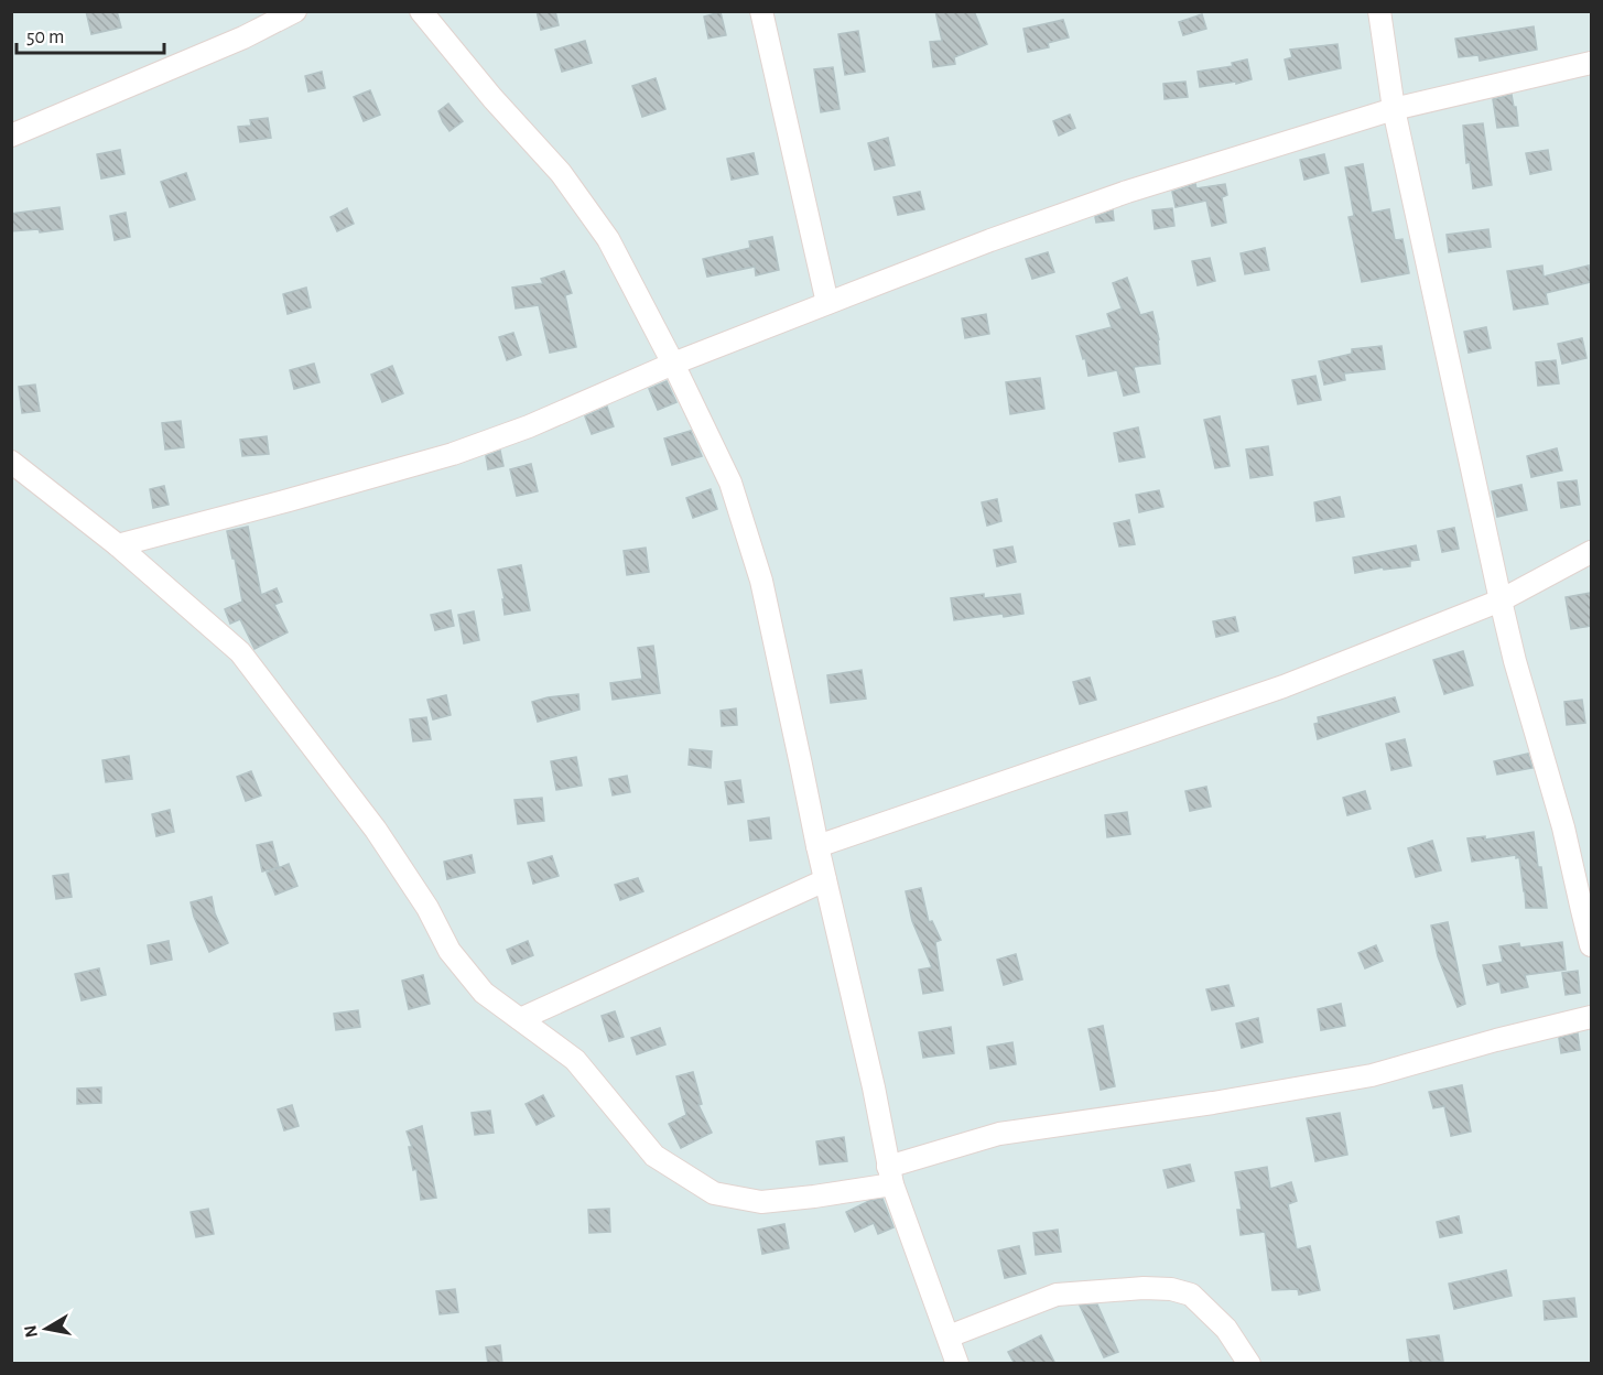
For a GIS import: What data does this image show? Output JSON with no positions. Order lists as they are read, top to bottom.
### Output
{
  "scale_bar": "50 m",
  "north": "left"
}
